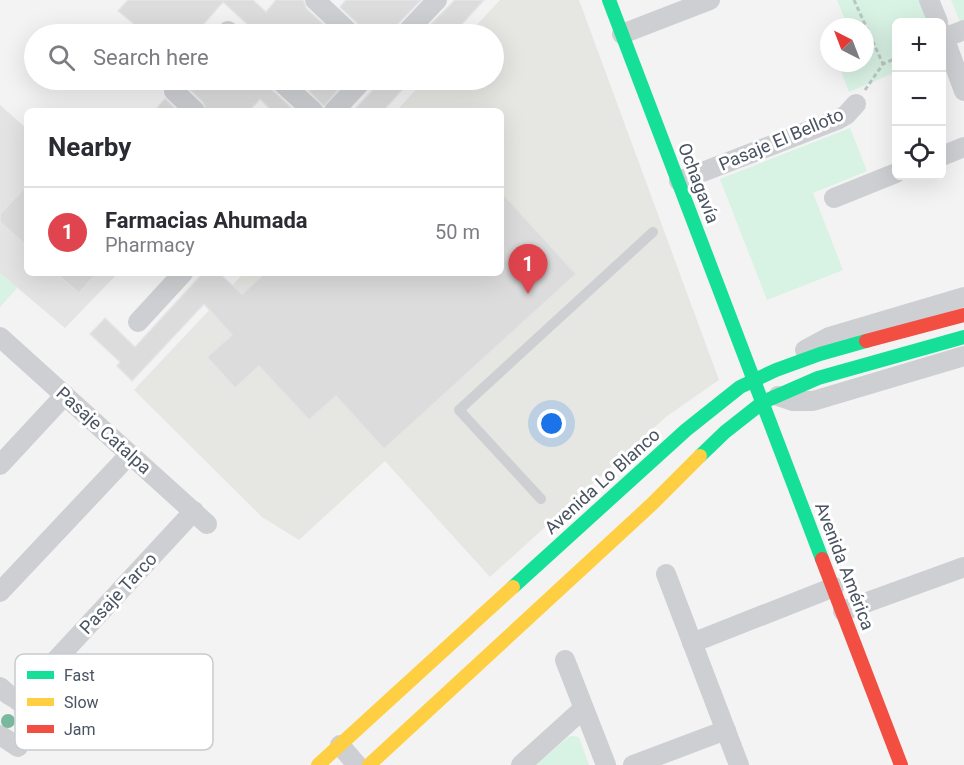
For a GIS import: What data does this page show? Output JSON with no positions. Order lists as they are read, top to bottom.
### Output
{
  "streets": {
    "main road": ["Ochagavía", "Avenida Lo Blanco", "Avenida América"],
    "street": ["Pasaje El Belloto", "Pasaje Catalpa", "Pasaje Tarco"]
  },
  "crossings": [
    ["Pasaje El Belloto", "Ochagavía"],
    ["Ochagavía", "Avenida Lo Blanco"],
    ["Ochagavía", "Avenida América"],
    ["Pasaje Catalpa", "Pasaje Tarco"],
    ["Avenida Lo Blanco", "Avenida América"]
  ],
  "legend": ["Fast", "Slow", "Jam"],
  "north": "top left",
  "page": {
    "map_buttons": ["+", "−"],
    "search": "Search here",
    "heading": "Nearby",
    "list": [
      {
        "mark": "1",
        "name": "Farmacias Ahumada",
        "note": "Pharmacy",
        "value": "50 m"
      }
    ],
    "pins": "1"
  }
}
